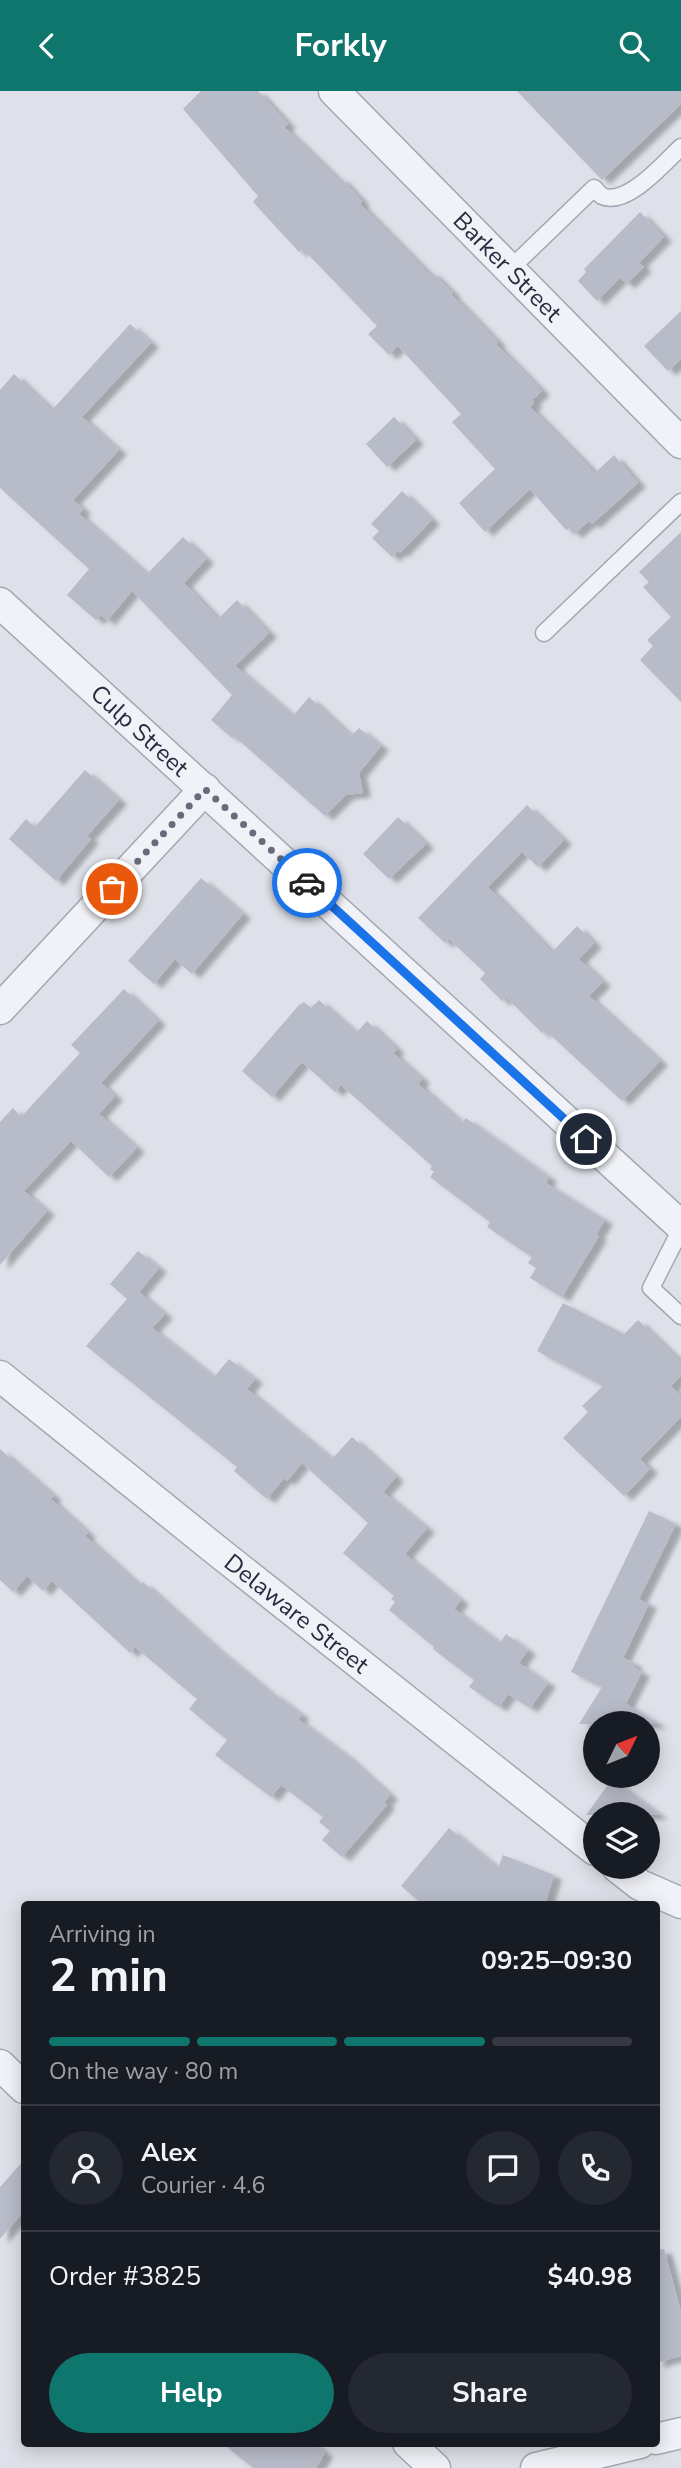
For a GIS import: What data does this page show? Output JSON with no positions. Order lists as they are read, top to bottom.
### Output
{
  "streets": {
    "street": ["Barker Street", "Culp Street", "Delaware Street"]
  },
  "north": "top right",
  "page": {
    "header": "Forkly",
    "heading": ["2 min", "Arriving in", "09:25–09:30"],
    "panel": [
      "Alex",
      "Courier · 4.6",
      "Order #3825",
      "$40.98"
    ],
    "bar": "On the way · 80 m",
    "buttons": ["Help", "Share"]
  }
}
